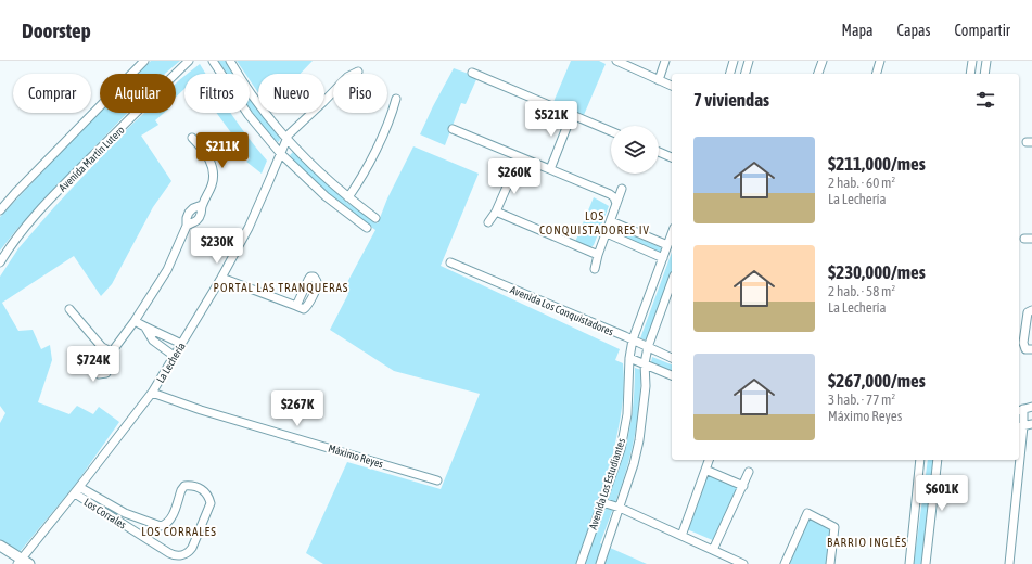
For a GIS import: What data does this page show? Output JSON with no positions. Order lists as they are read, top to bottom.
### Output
{
  "streets": {
    "street": [
      "Avenida Martín Lutero",
      "Avenida Los Conquistadores",
      "La Lechería",
      "Máximo Reyes",
      "Avenida Los Estudiantes",
      "Los Corrales"
    ]
  },
  "crossings": [
    ["Avenida Los Conquistadores", "Avenida Los Estudiantes"],
    ["La Lechería", "Máximo Reyes"],
    ["La Lechería", "Los Corrales"]
  ],
  "districts": [
    "LOS CONQUISTADORES IV",
    "PORTAL LAS TRANQUERAS",
    "LOS CORRALES",
    "BARRIO INGLÉS"
  ],
  "page": {
    "header": "Doorstep",
    "nav": ["Mapa", "Capas", "Compartir"],
    "chip": [
      "Comprar",
      "Alquilar",
      "Filtros",
      "Nuevo",
      "Piso"
    ],
    "heading": "7 viviendas",
    "price": [
      "$521K",
      "$211K",
      "$260K",
      "$230K",
      "$724K",
      "$267K",
      "$601K"
    ],
    "list": [
      {
        "name": "$211,000/mes",
        "note": "2 hab. · 60 m² · La Lechería"
      },
      {
        "name": "$230,000/mes",
        "note": "2 hab. · 58 m² · La Lechería"
      },
      {
        "name": "$267,000/mes",
        "note": "3 hab. · 77 m² · Máximo Reyes"
      }
    ]
  }
}
